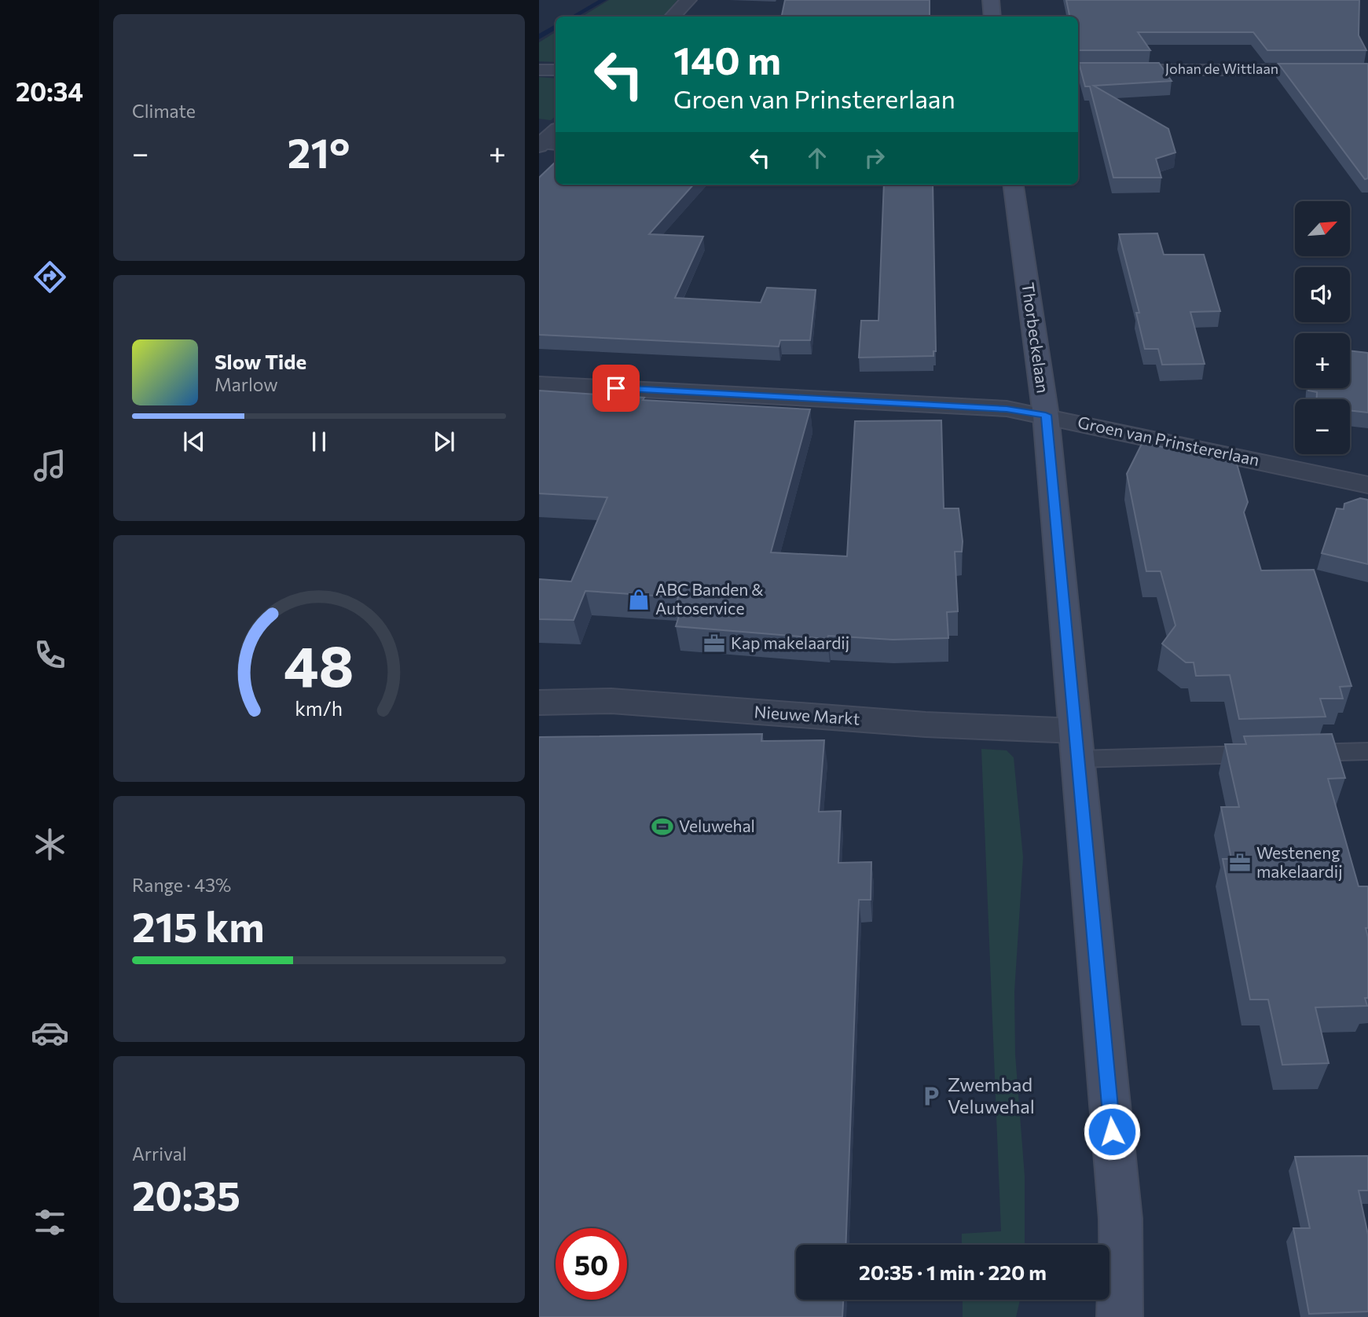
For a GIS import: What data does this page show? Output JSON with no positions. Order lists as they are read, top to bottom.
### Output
{
  "streets": {
    "main road": ["Thorbeckelaan"],
    "street": ["Johan de Wittlaan", "Groen van Prinstererlaan", "Nieuwe Markt"]
  },
  "crossings": [
    ["Thorbeckelaan", "Groen van Prinstererlaan"],
    ["Thorbeckelaan", "Nieuwe Markt"]
  ],
  "places": {
    "shop": ["ABC Banden & Autoservice"],
    "office": ["Kap makelaardij", "Westeneng makelaardij"],
    "sports": ["Veluwehal"],
    "parking": ["Zwembad Veluwehal"]
  },
  "north": "top right",
  "page": {
    "tabs": "20:34",
    "tile": [
      "Climate",
      ["Range · 43%", "215 km"],
      ["Arrival", "20:35"]
    ],
    "turn": ["140 m", "Groen van Prinstererlaan"],
    "heat": ["−", "21°", "+"],
    "map_buttons": ["+", "−"],
    "song": ["Slow Tide", "Marlow"],
    "limit": "50",
    "trip": "20:35 · 1 min · 220 m",
    "gauge": ["48", "km/h"]
  }
}
